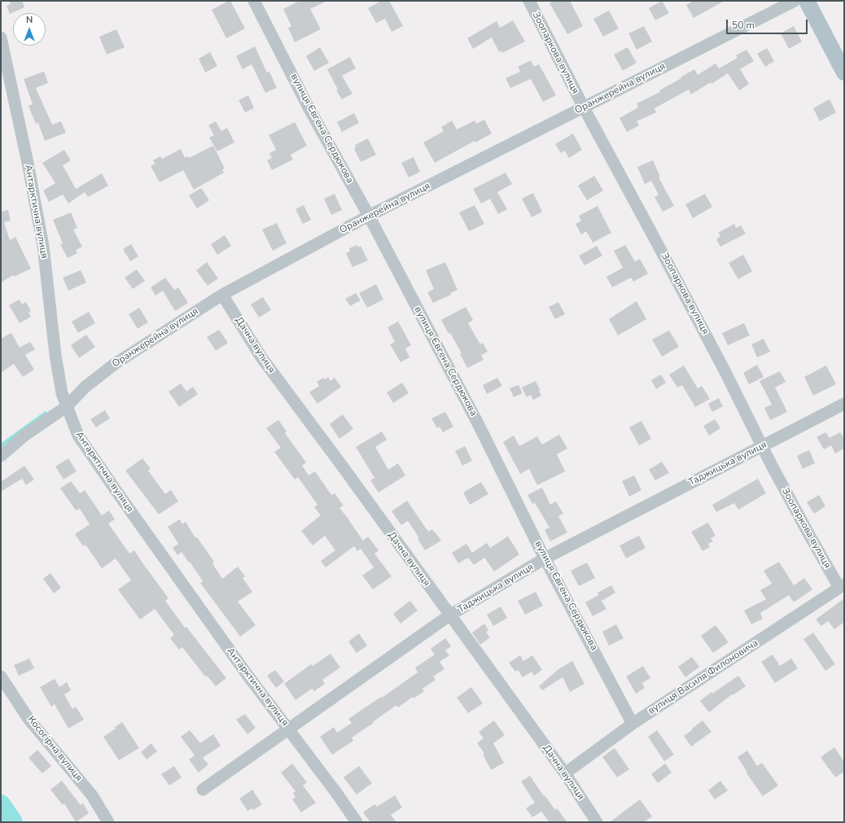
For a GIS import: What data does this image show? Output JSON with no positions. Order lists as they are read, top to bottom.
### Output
{
  "streets": {
    "street": [
      "Зоопаркова вулиця",
      "Оранжерейна вулиця",
      "вулиця Євгена Сердюкова",
      "Антарктична вулиця",
      "Дачна вулиця",
      "Таджицька вулиця",
      "вулиця Василя Филоновича",
      "Косогірна вулиця"
    ]
  },
  "crossings": [
    ["Зоопаркова вулиця", "Оранжерейна вулиця"],
    ["Зоопаркова вулиця", "Таджицька вулиця"],
    ["Зоопаркова вулиця", "вулиця Василя Филоновича"],
    ["Оранжерейна вулиця", "вулиця Євгена Сердюкова"],
    ["Оранжерейна вулиця", "Антарктична вулиця"],
    ["Оранжерейна вулиця", "Дачна вулиця"],
    ["вулиця Євгена Сердюкова", "Таджицька вулиця"],
    ["вулиця Євгена Сердюкова", "вулиця Василя Филоновича"],
    ["Антарктична вулиця", "Таджицька вулиця"],
    ["Дачна вулиця", "Таджицька вулиця"],
    ["Дачна вулиця", "вулиця Василя Филоновича"]
  ],
  "scale_bar": "50 m",
  "north": "top"
}
